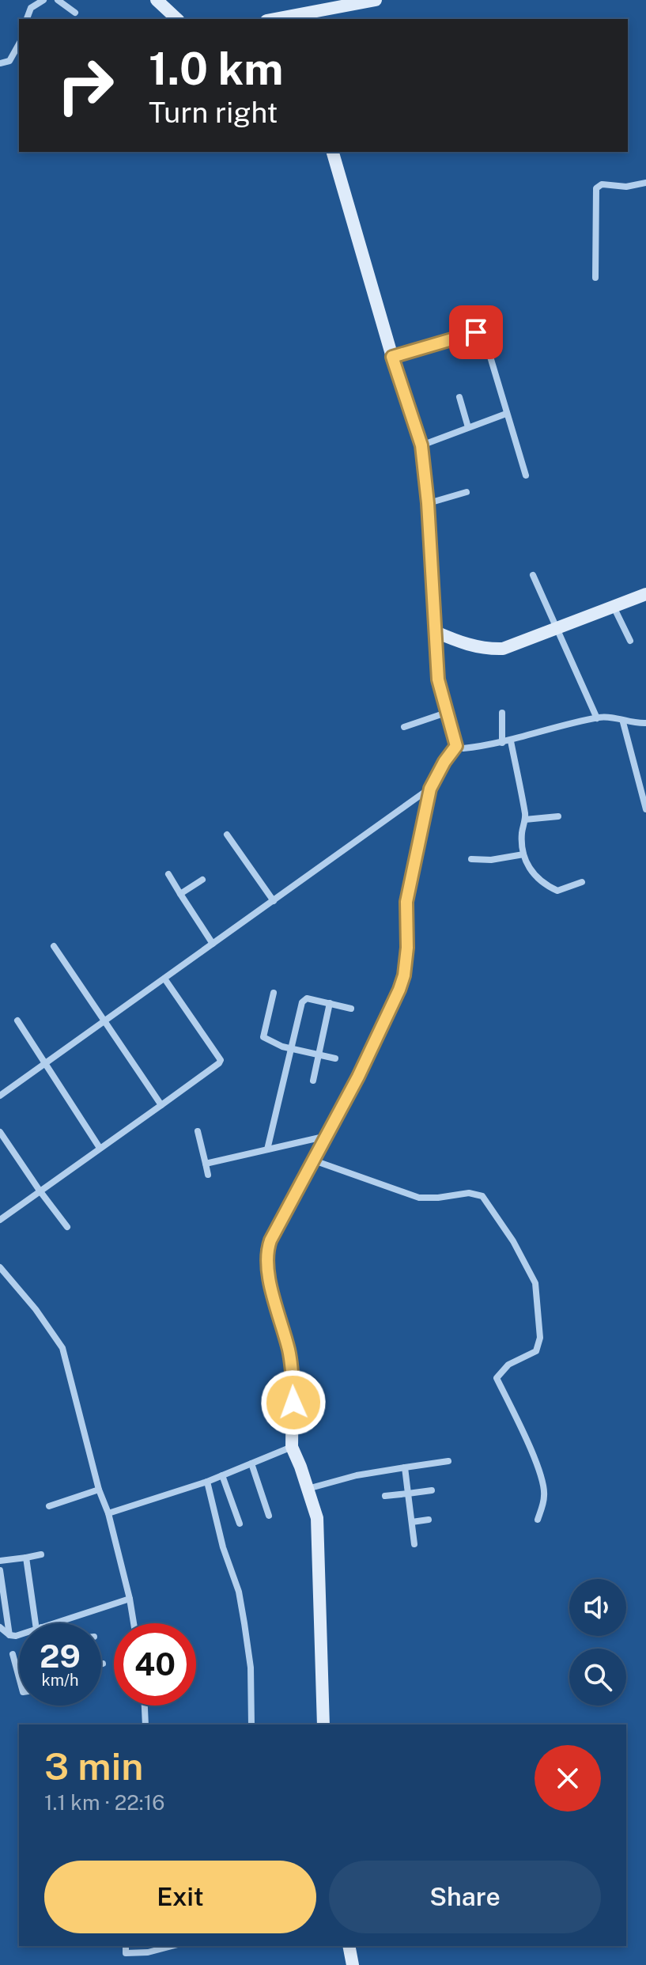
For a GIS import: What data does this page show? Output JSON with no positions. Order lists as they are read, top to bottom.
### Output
{
  "page": {
    "turn": ["1.0 km", "Turn right"],
    "speed": "29 km/h",
    "limit": "40",
    "heading": ["3 min", "1.1 km · 22:16"],
    "buttons": ["Exit", "Share"]
  }
}
